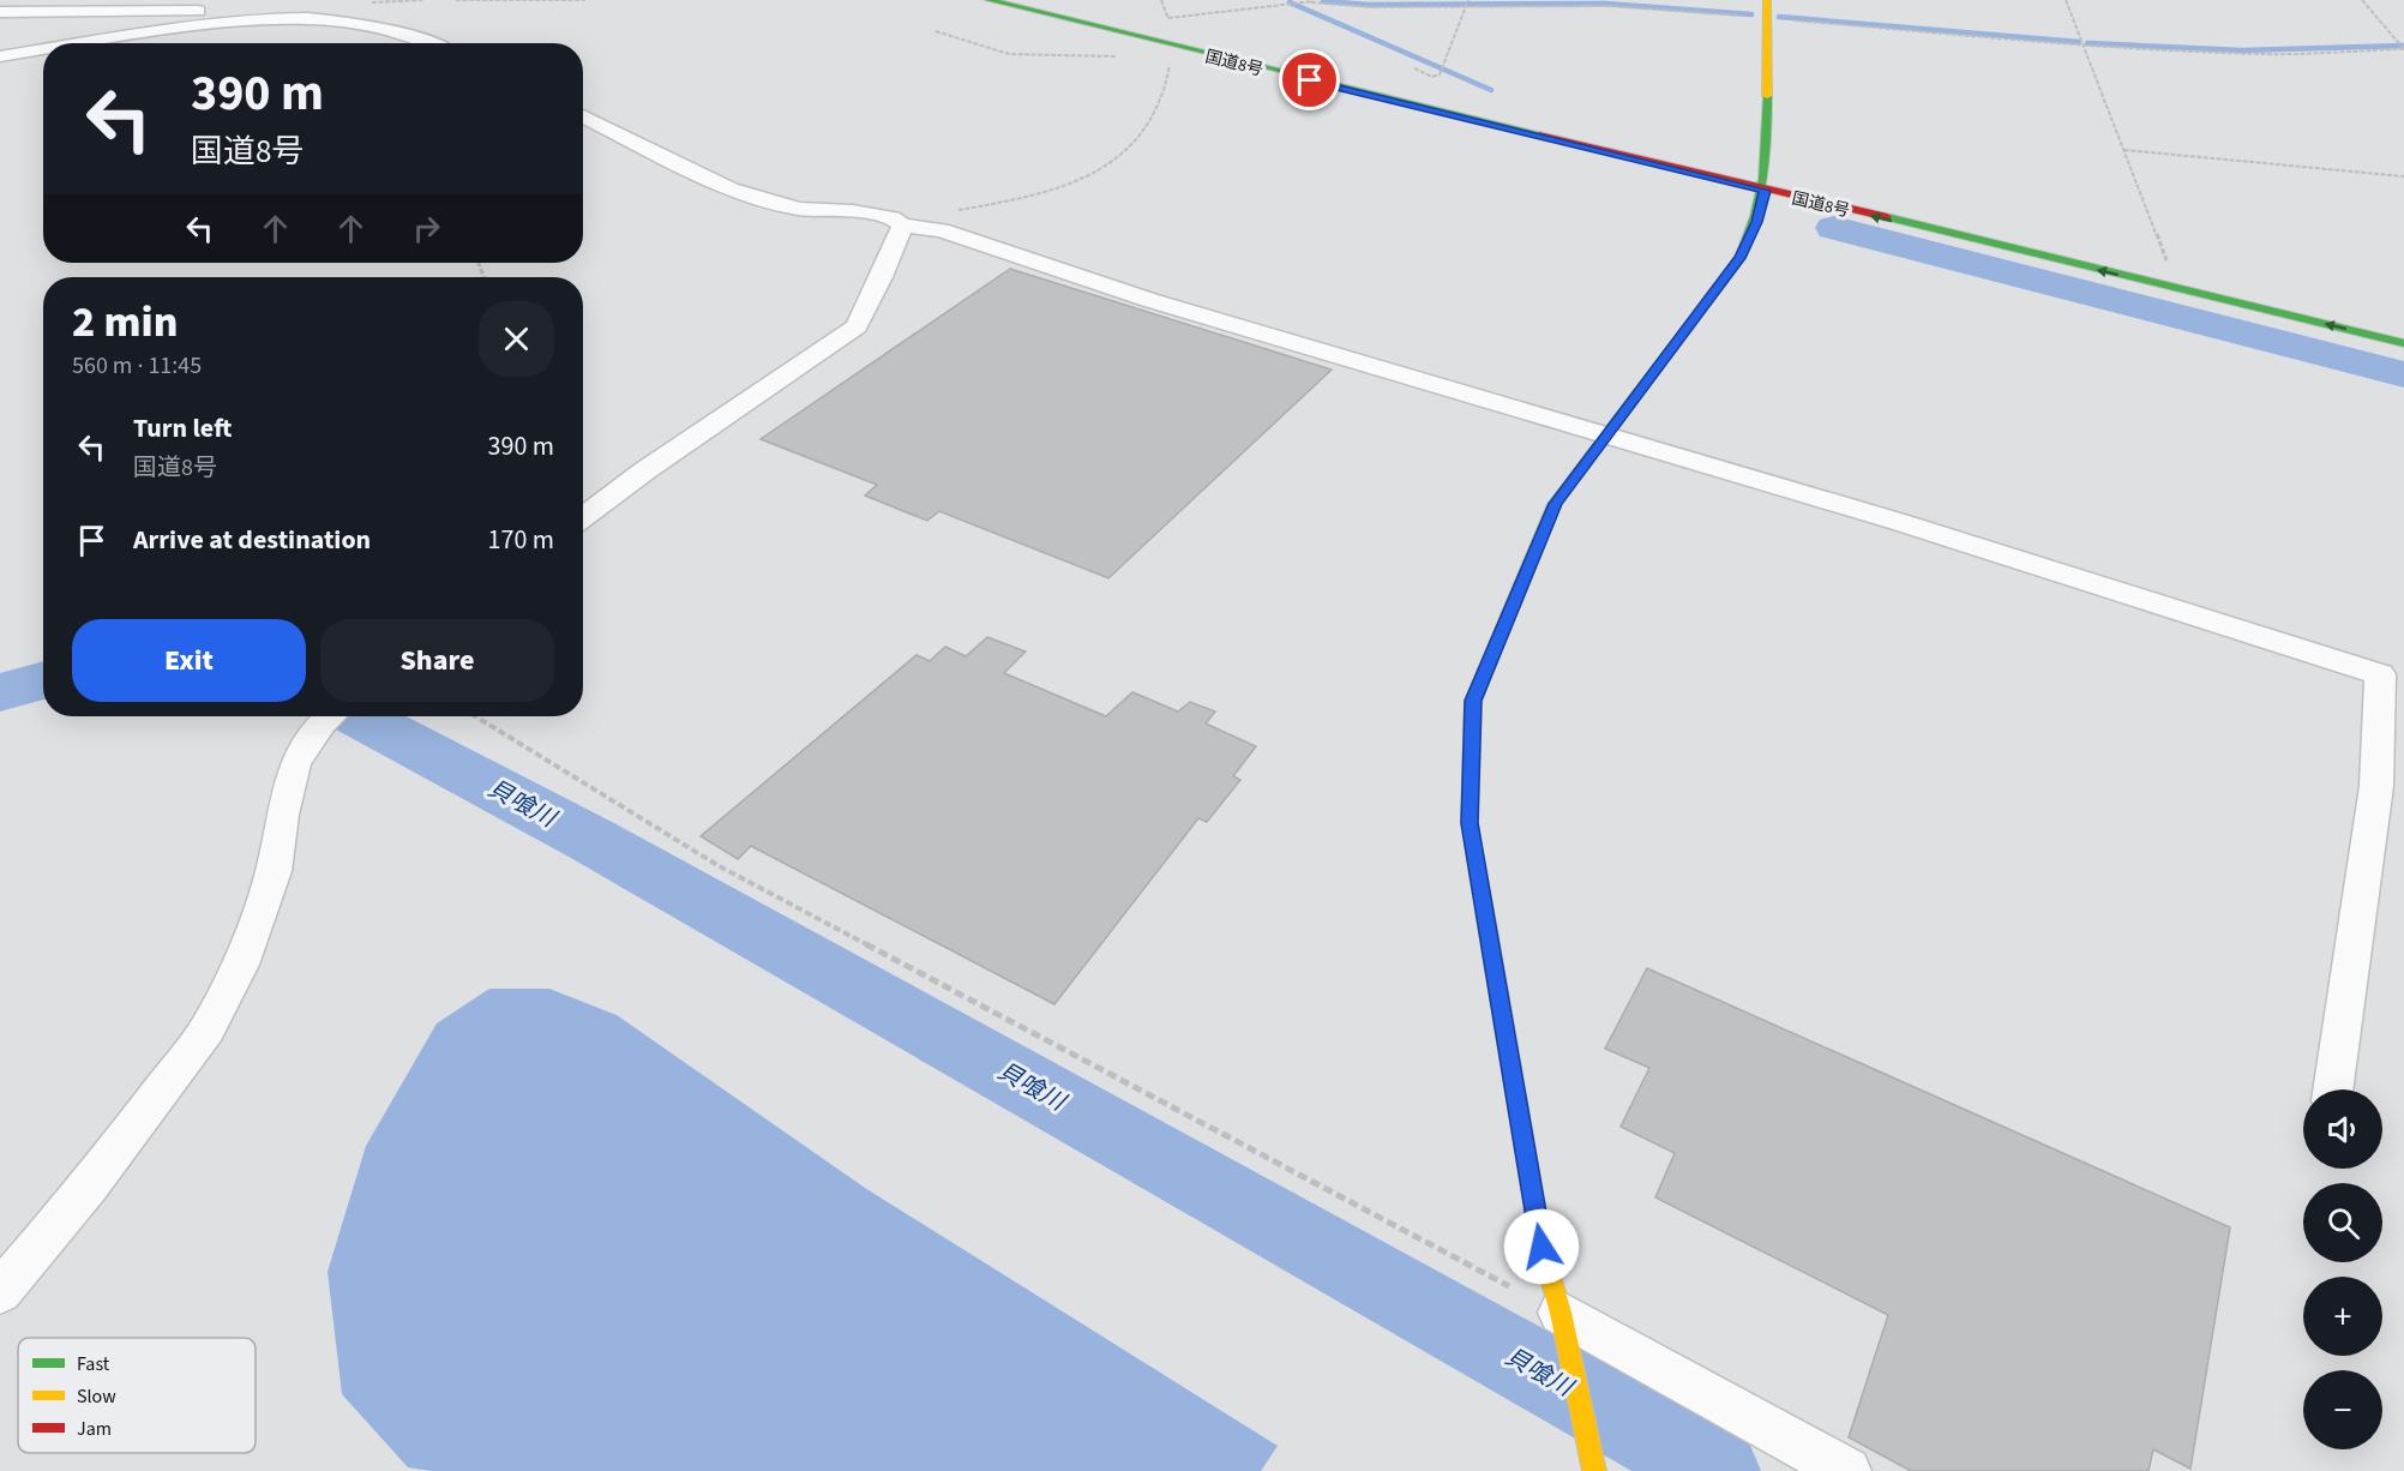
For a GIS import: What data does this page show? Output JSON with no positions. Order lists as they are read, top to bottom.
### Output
{
  "streets": {
    "main road": ["国道8号"]
  },
  "water": ["貝喰川"],
  "legend": ["Fast", "Slow", "Jam"],
  "page": {
    "turn": ["390 m", "国道8号"],
    "heading": ["2 min", "560 m · 11:45"],
    "list": [
      {
        "name": "Turn left",
        "note": "国道8号",
        "value": "390 m"
      },
      {
        "name": "Arrive at destination",
        "value": "170 m"
      }
    ],
    "buttons": ["Exit", "Share"],
    "map_buttons": ["+", "−"]
  }
}
